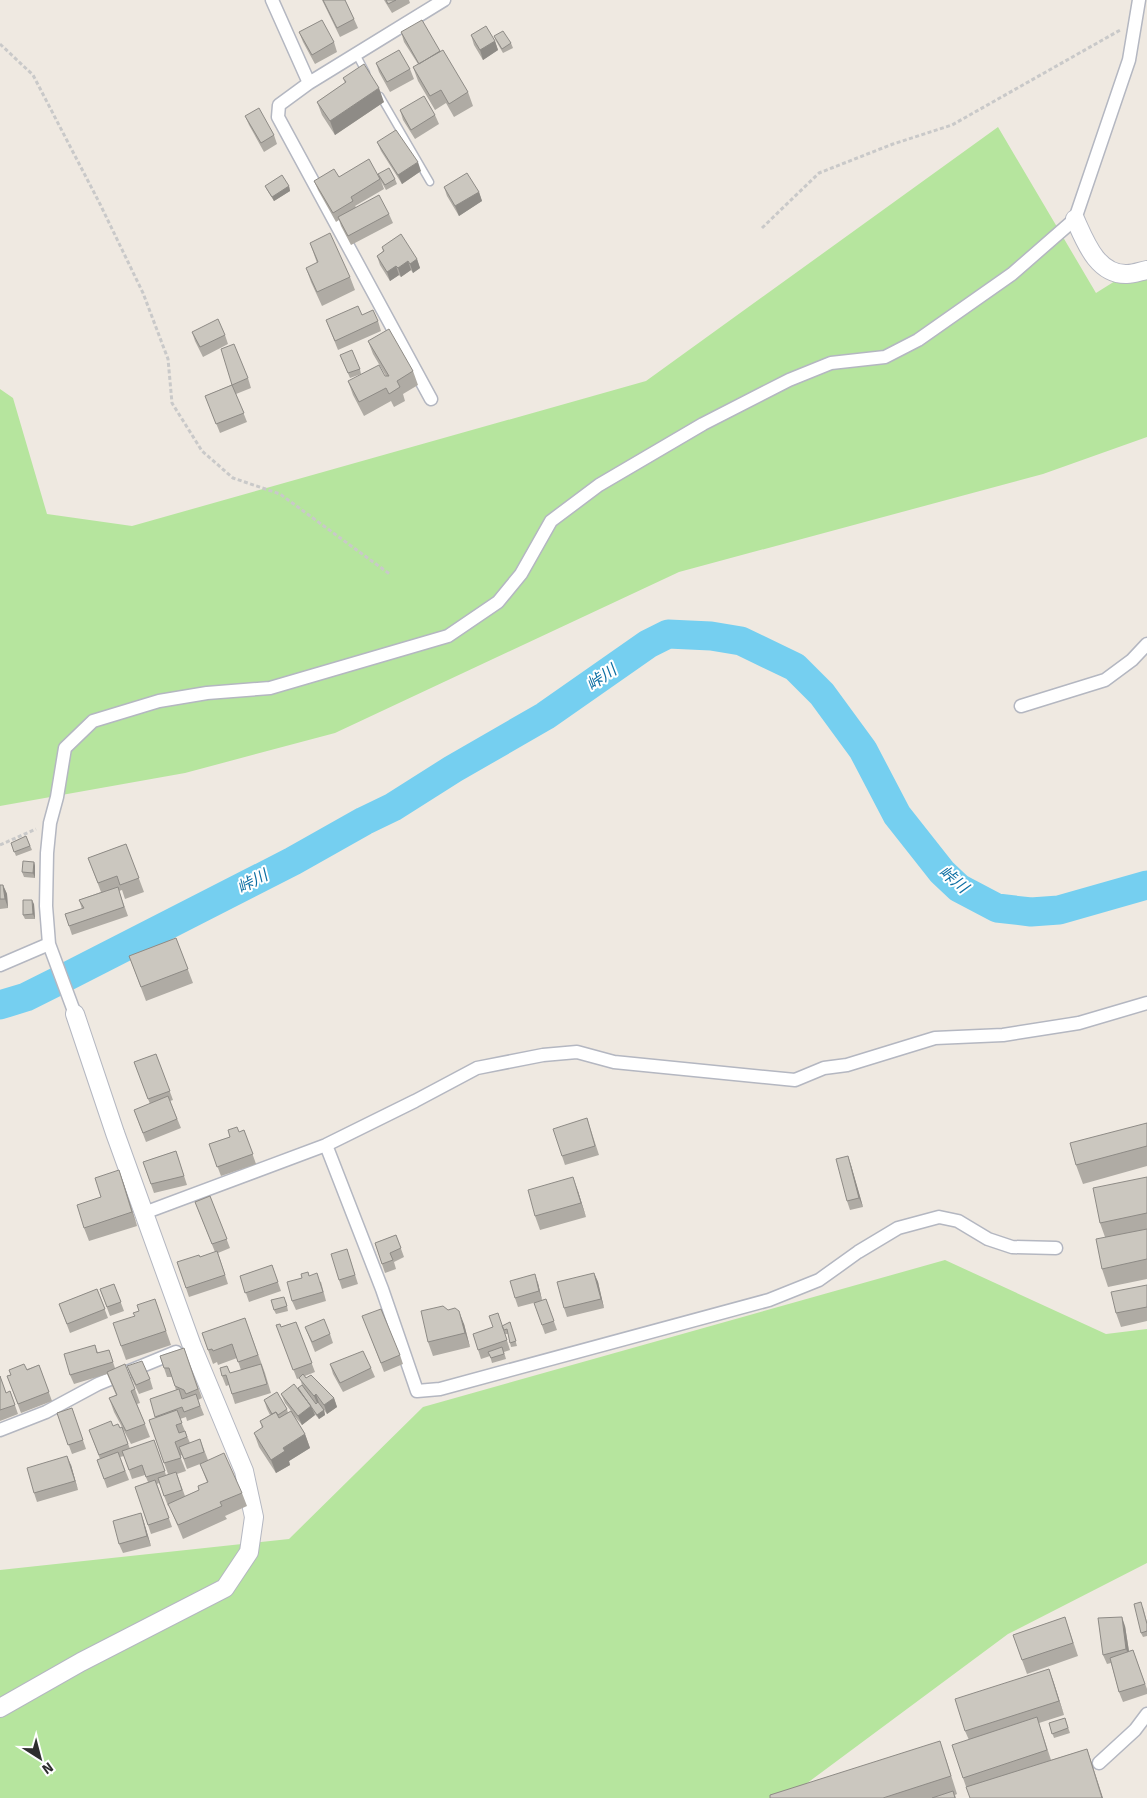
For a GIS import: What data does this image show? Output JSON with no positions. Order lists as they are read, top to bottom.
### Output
{
  "water": ["峠川"],
  "north": "bottom right"
}
